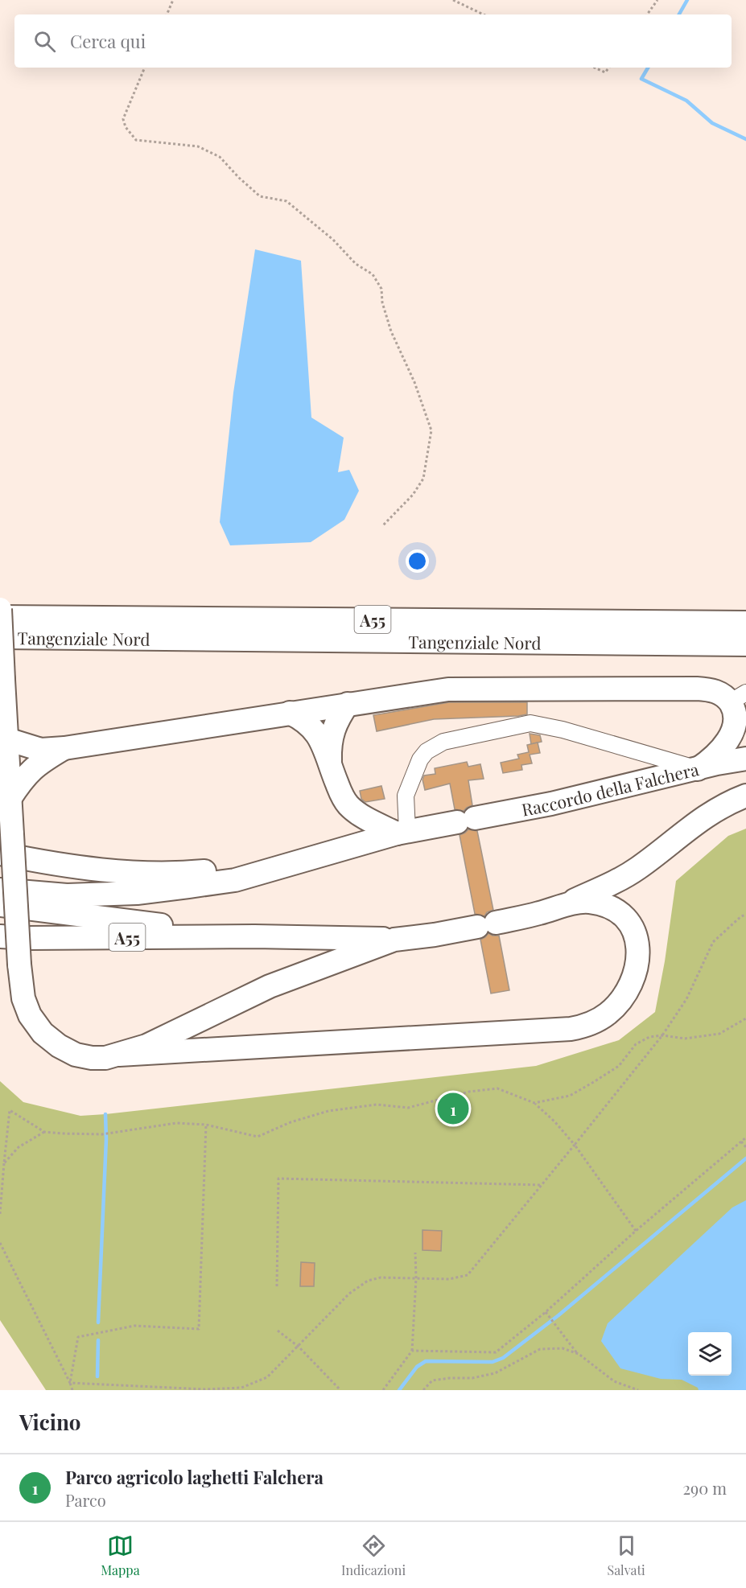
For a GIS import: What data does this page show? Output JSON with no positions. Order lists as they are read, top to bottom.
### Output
{
  "streets": {
    "highway": ["A55", "Tangenziale Nord", "Raccordo della Falchera"]
  },
  "page": {
    "search": "Cerca qui",
    "pins": "1",
    "heading": "Vicino",
    "list": [
      {
        "mark": "1",
        "name": "Parco agricolo laghetti Falchera",
        "note": "Parco",
        "value": "290 m"
      }
    ],
    "nav": ["Mappa", "Indicazioni", "Salvati"]
  }
}
